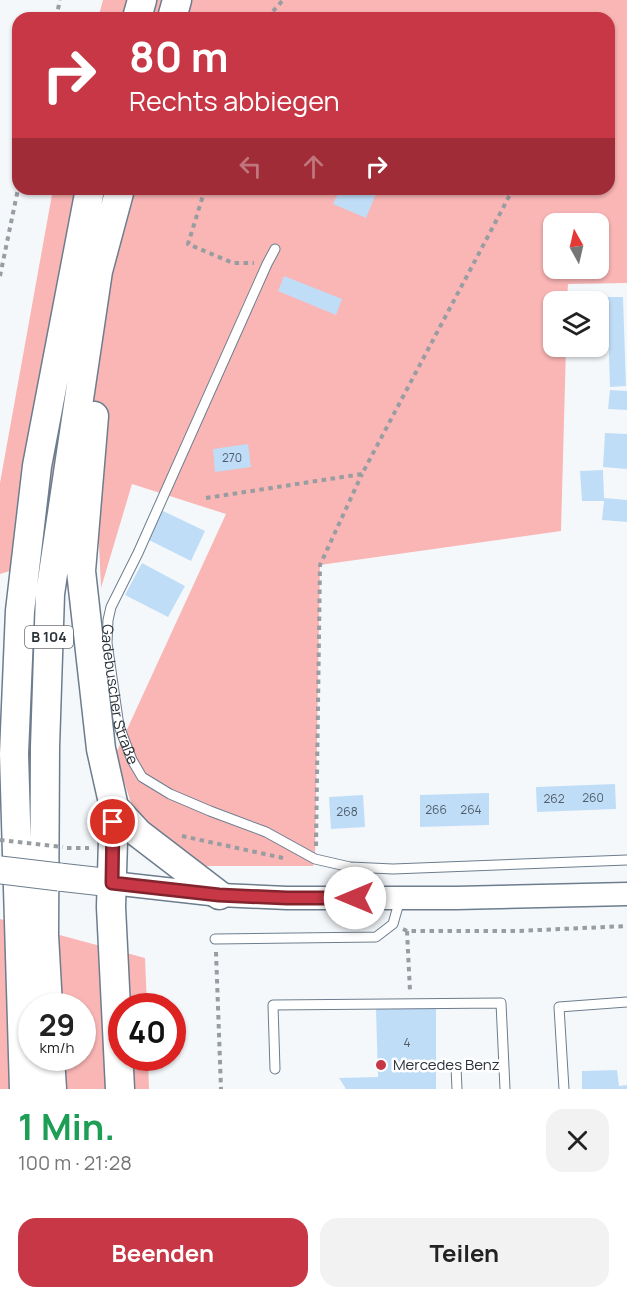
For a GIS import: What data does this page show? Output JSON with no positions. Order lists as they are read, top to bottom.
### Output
{
  "streets": {
    "highway": ["B 104"],
    "lane": ["Gadebuscher Straße"]
  },
  "places": ["Mercedes Benz"],
  "house_numbers": [
    "270",
    "260",
    "262",
    "266",
    "264",
    "268",
    "4"
  ],
  "north": "top",
  "page": {
    "turn": ["80 m", "Rechts abbiegen"],
    "speed": "29 km/h",
    "limit": "40",
    "heading": ["1 Min.", "100 m · 21:28"],
    "buttons": ["Beenden", "Teilen"]
  }
}
